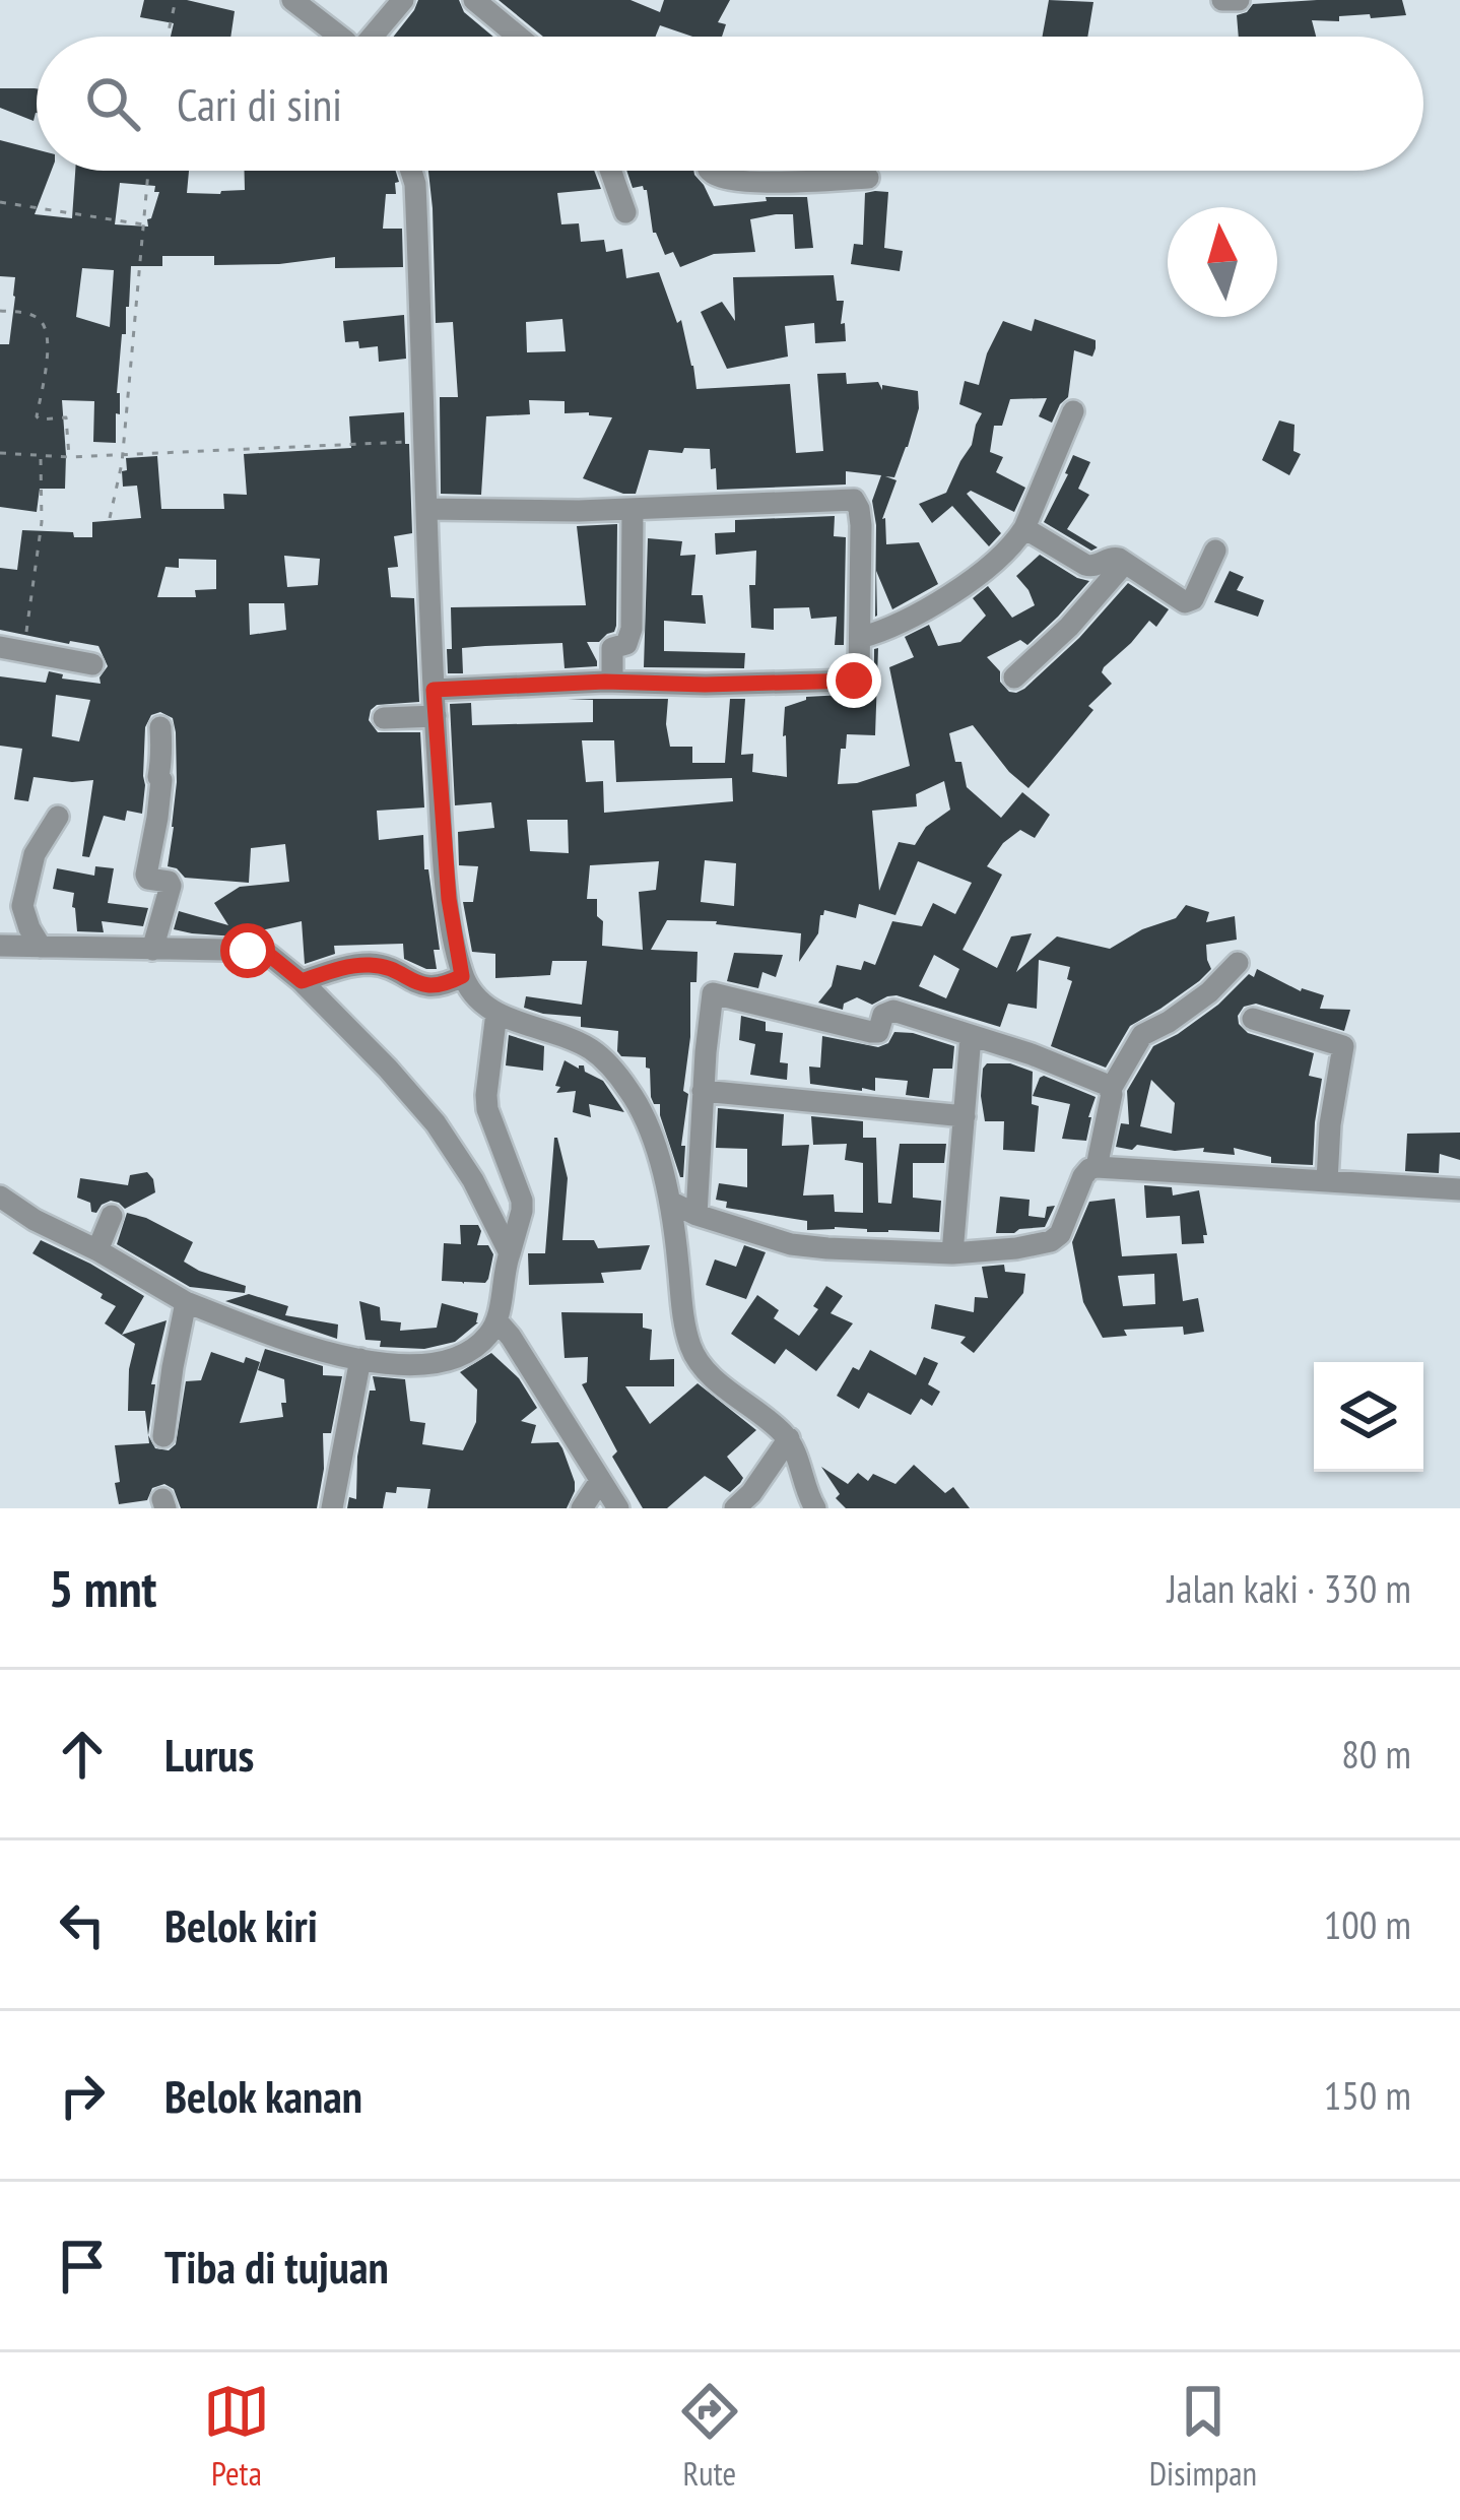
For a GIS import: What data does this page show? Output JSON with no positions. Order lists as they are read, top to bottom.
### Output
{
  "north": "top",
  "page": {
    "search": "Cari di sini",
    "heading": ["5 mnt", "Jalan kaki · 330 m"],
    "list": [
      ["Lurus", "80 m"],
      ["Belok kiri", "100 m"],
      ["Belok kanan", "150 m"],
      "Tiba di tujuan"
    ],
    "nav": ["Peta", "Rute", "Disimpan"]
  }
}
